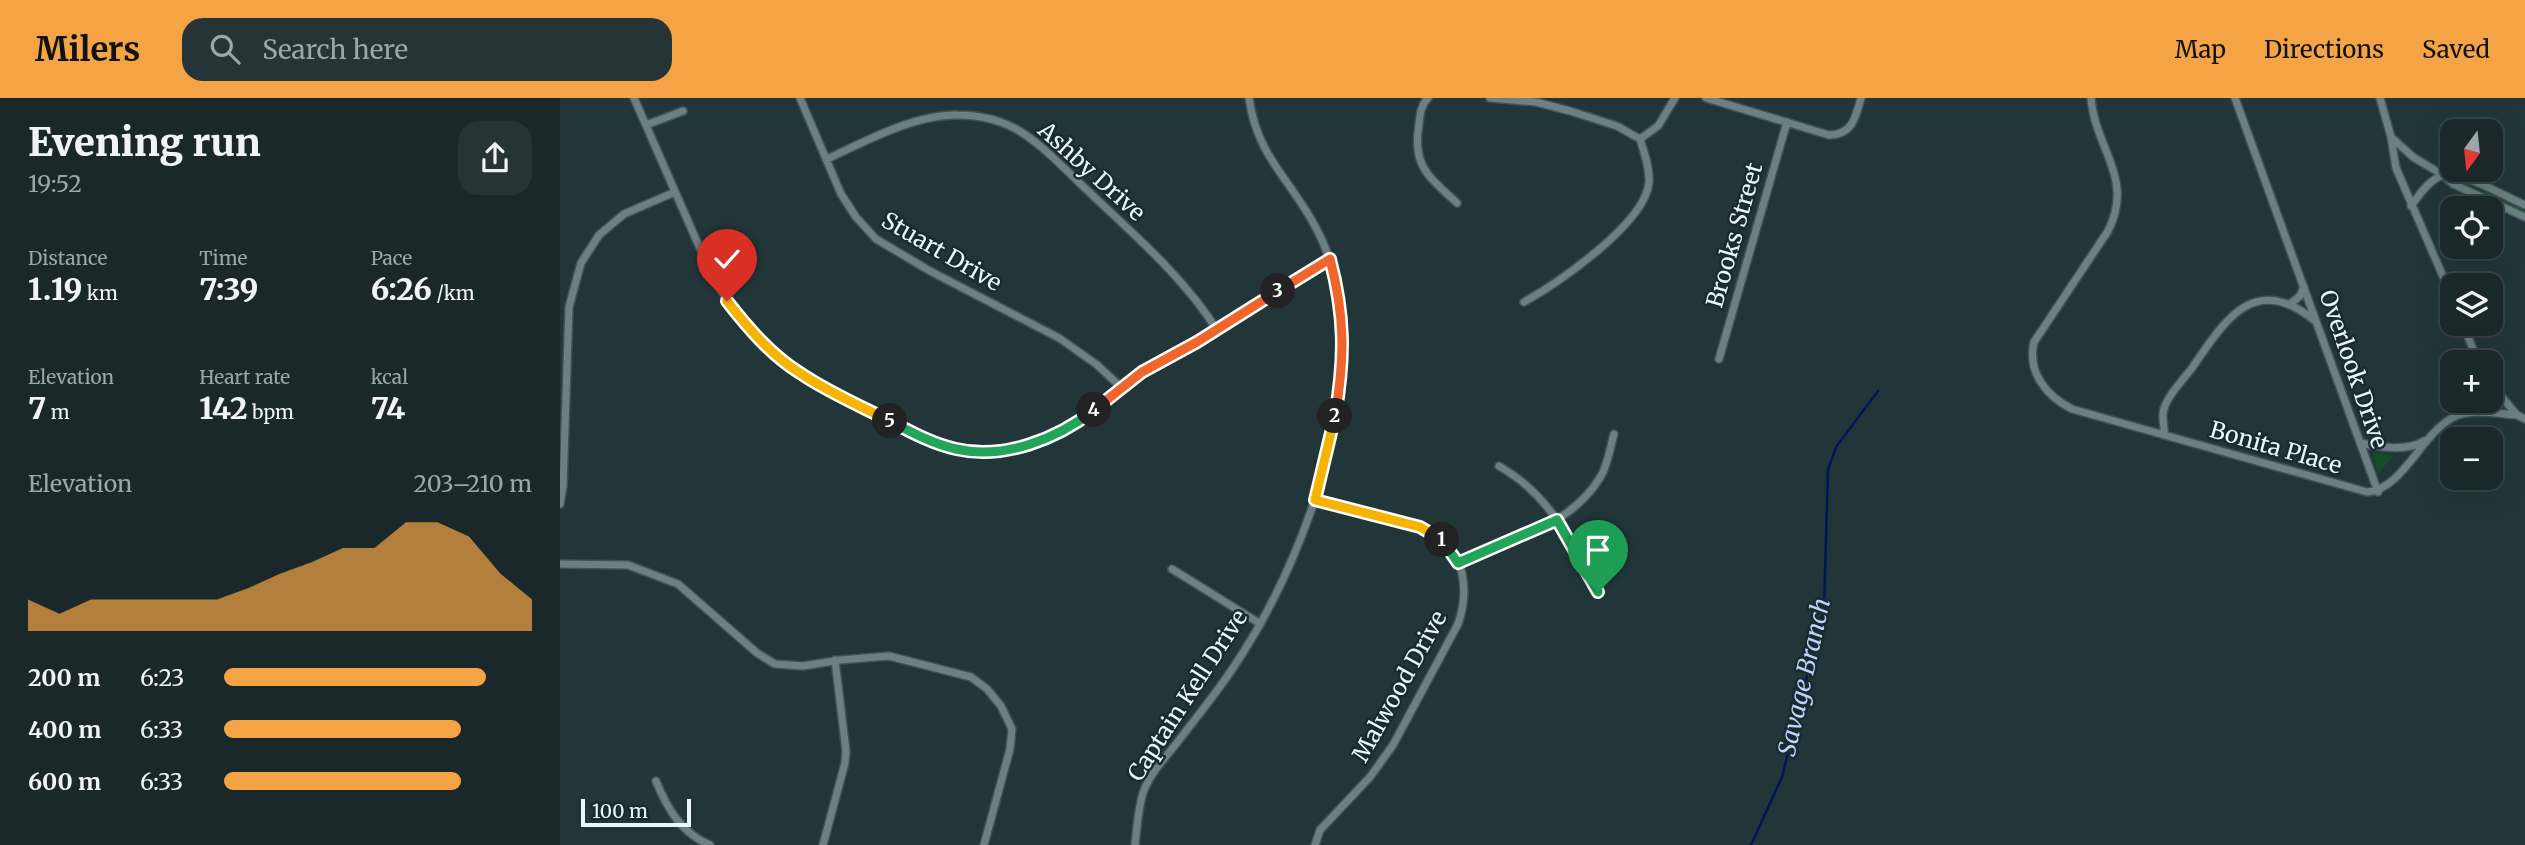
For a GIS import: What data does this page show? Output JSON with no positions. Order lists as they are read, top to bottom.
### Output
{
  "streets": {
    "street": [
      "Ashby Drive",
      "Brooks Street",
      "Stuart Drive",
      "Overlook Drive",
      "Bonita Place",
      "Malwood Drive",
      "Captain Kell Drive"
    ]
  },
  "crossings": [
    ["Ashby Drive", "Stuart Drive"],
    ["Overlook Drive", "Bonita Place"],
    ["Malwood Drive", "Captain Kell Drive"]
  ],
  "water": ["Savage Branch"],
  "scale_bar": "100 m",
  "north": "bottom",
  "page": {
    "header": "Milers",
    "search": "Search here",
    "nav": ["Map", "Directions", "Saved"],
    "heading": ["Evening run", "19:52"],
    "map_buttons": ["+", "−"],
    "stats": [
      ["Distance", "1.19 km"],
      ["Time", "7:39"],
      ["Pace", "6:26 /km"],
      ["Elevation", "7 m"],
      ["Heart rate", "142 bpm"],
      ["kcal", "74"]
    ],
    "pins": [
      "3",
      "4",
      "2",
      "5",
      "1"
    ],
    "chart": ["Elevation", "203–210 m"],
    "list": [
      {
        "name": "200 m",
        "note": "6:23"
      },
      {
        "name": "400 m",
        "note": "6:33"
      },
      {
        "name": "600 m",
        "note": "6:33"
      }
    ],
    "scale": "100 m"
  }
}
